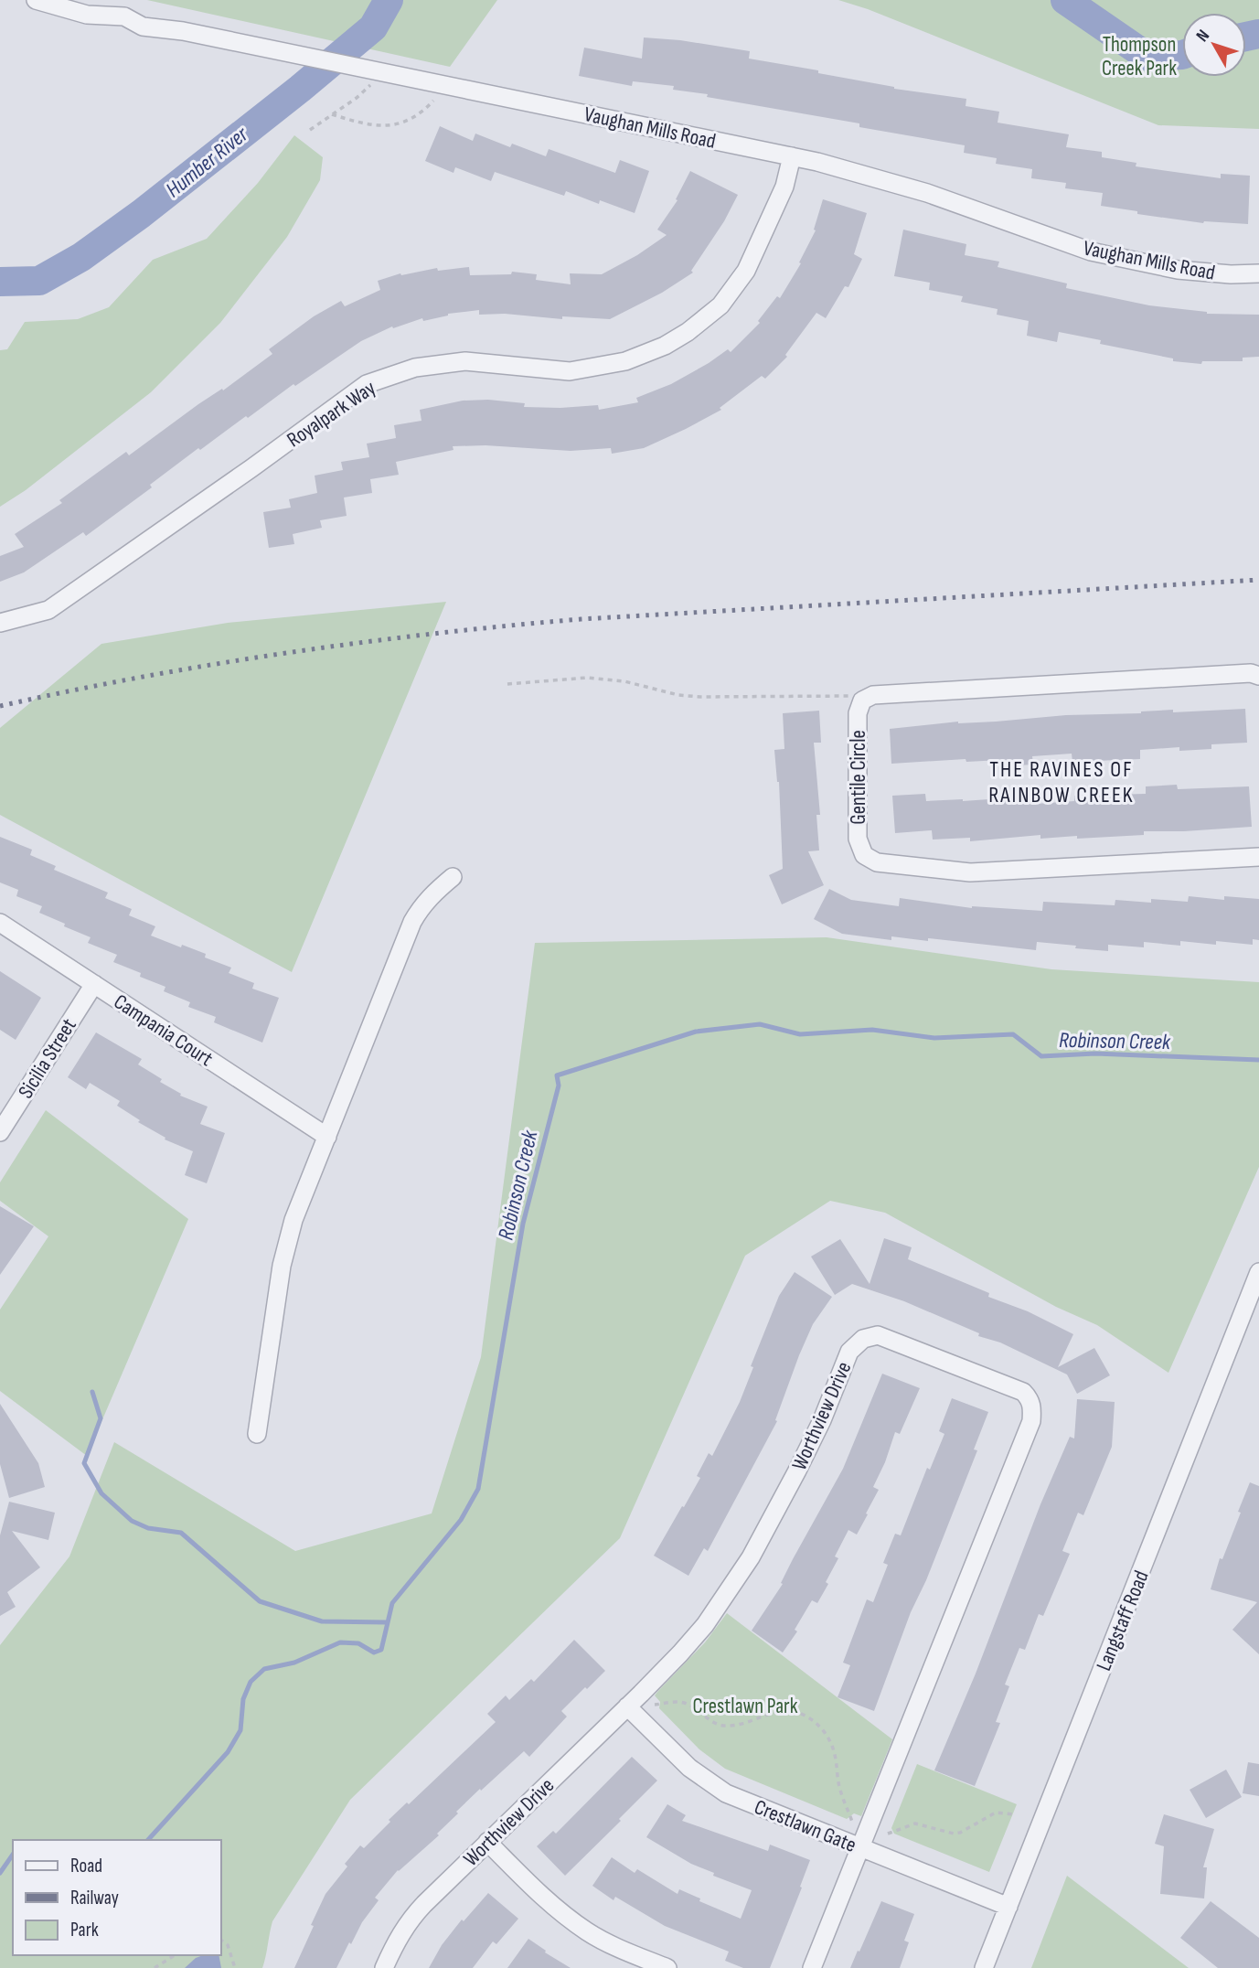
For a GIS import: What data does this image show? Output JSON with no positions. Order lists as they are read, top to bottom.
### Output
{
  "streets": {
    "street": [
      "Vaughan Mills Road",
      "Royalpark Way",
      "Gentile Circle",
      "Campania Court",
      "Sicilia Street",
      "Worthview Drive",
      "Langstaff Road",
      "Crestlawn Gate"
    ]
  },
  "crossings": [
    ["Vaughan Mills Road", "Royalpark Way"],
    ["Campania Court", "Sicilia Street"],
    ["Worthview Drive", "Crestlawn Gate"],
    ["Langstaff Road", "Crestlawn Gate"]
  ],
  "districts": ["THE RAVINES OF RAINBOW CREEK"],
  "water": ["Humber River", "Robinson Creek"],
  "parks": ["Thompson Creek Park", "Crestlawn Park"],
  "legend": ["Road", "Railway", "Park"],
  "north": "top left"
}
